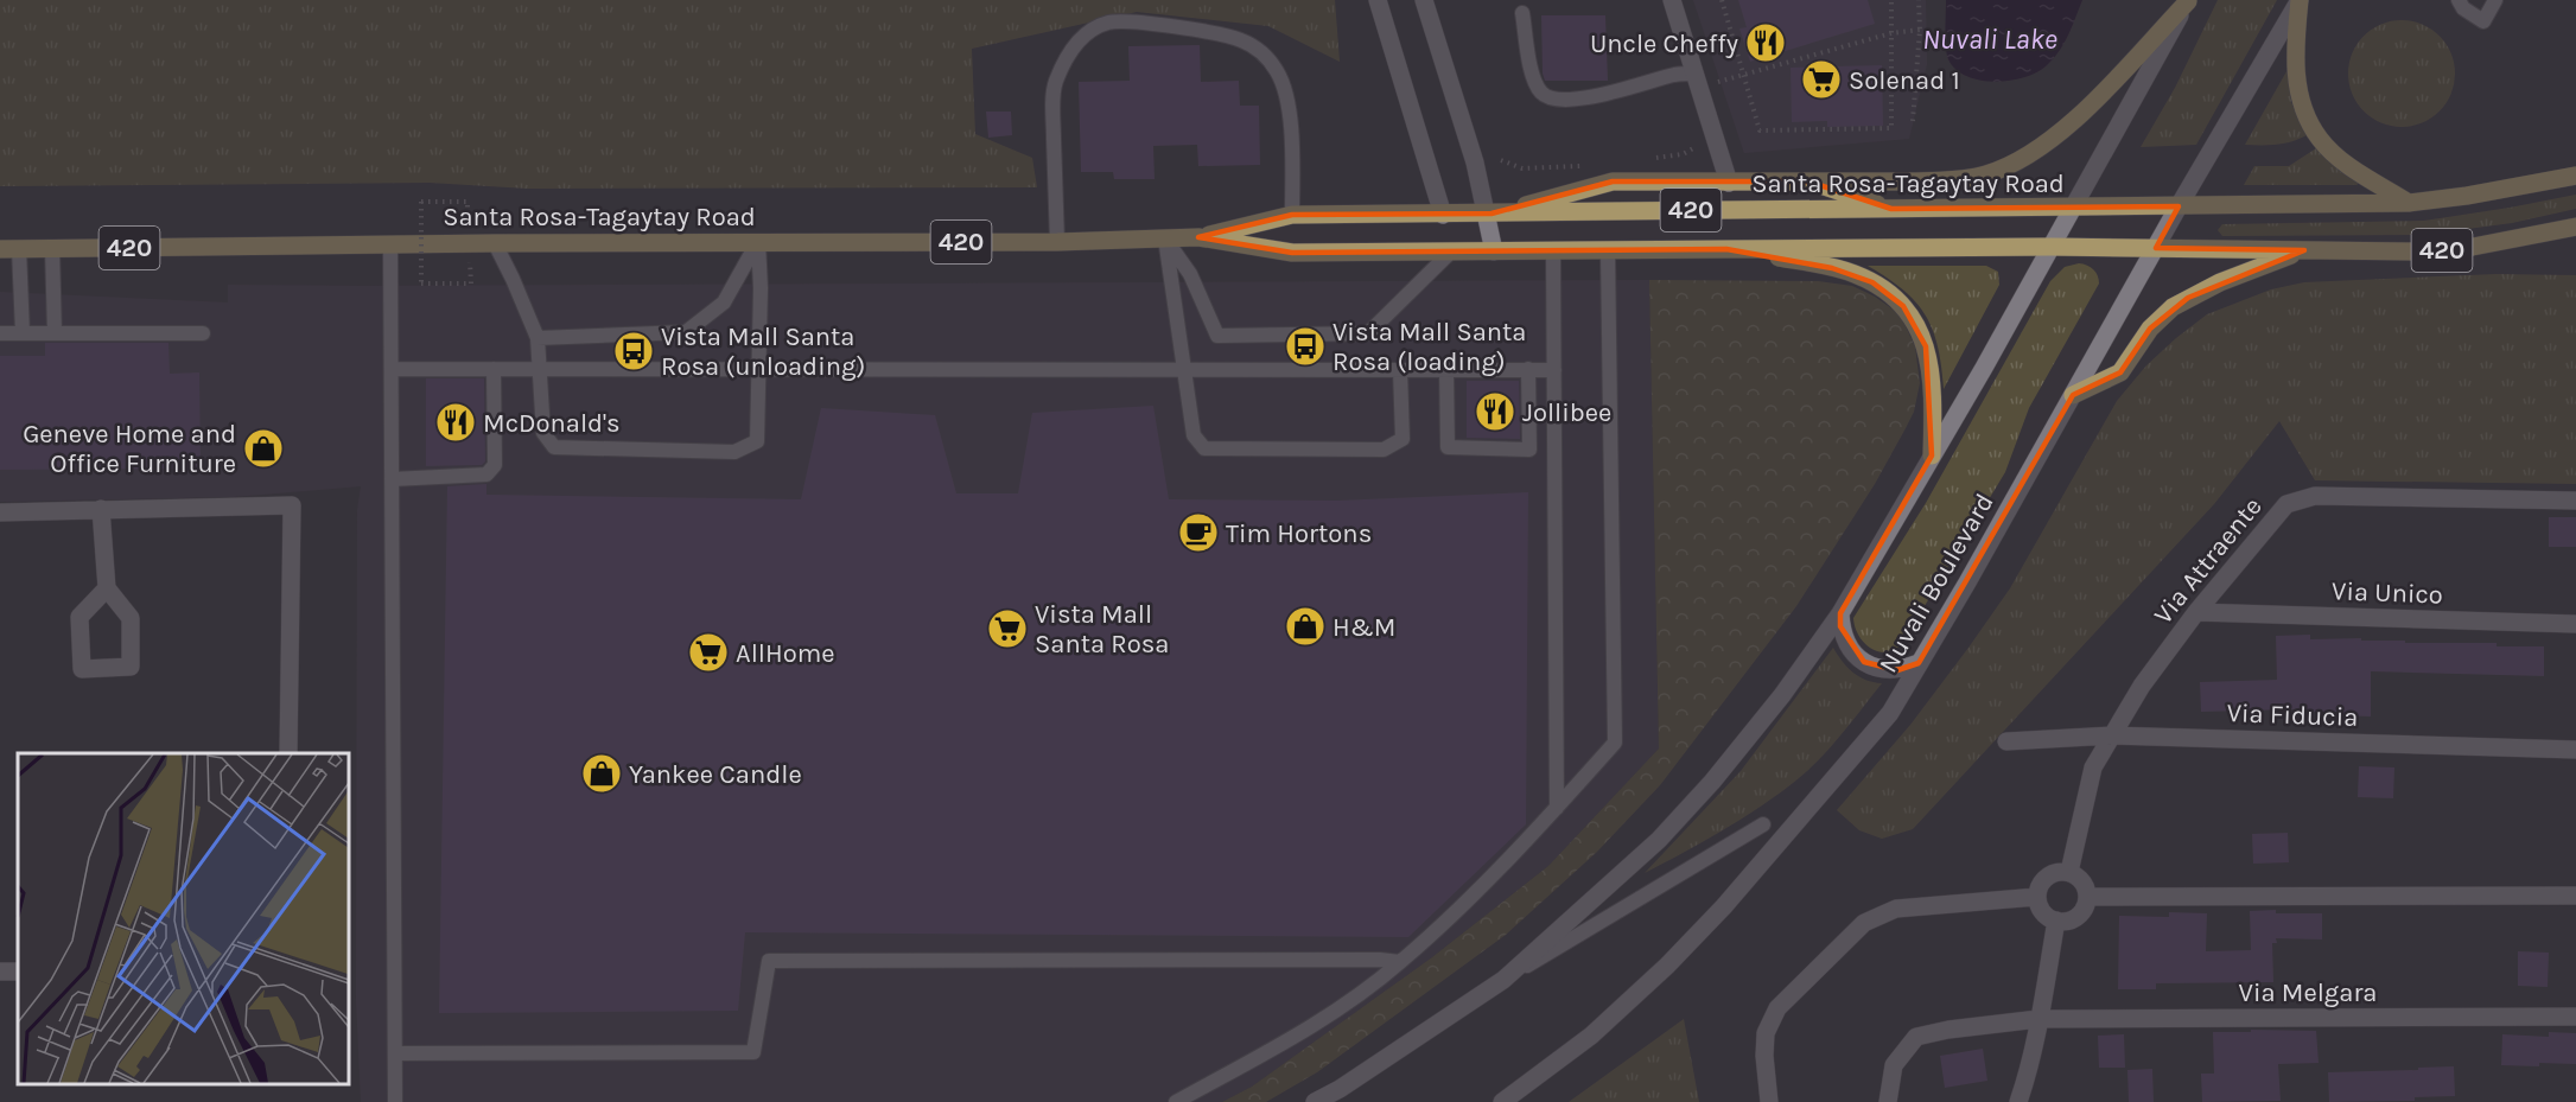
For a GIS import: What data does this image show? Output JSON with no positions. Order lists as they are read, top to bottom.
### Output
{
  "streets": {
    "main road": ["Santa Rosa-Tagaytay Road", "420"],
    "street": [
      "Via Attraente",
      "Nuvali Boulevard",
      "Via Unico",
      "Via Fiducia",
      "Via Melgara"
    ]
  },
  "crossings": [
    ["Santa Rosa-Tagaytay Road", "Nuvali Boulevard"],
    ["Via Attraente", "Via Unico"],
    ["Via Attraente", "Via Fiducia"]
  ],
  "water": ["Nuvali Lake"],
  "places": {
    "restaurant": ["Uncle Cheffy", "Jollibee", "McDonald's"],
    "supermarket": ["Solenad 1", "Vista Mall Santa Rosa", "AllHome"],
    "bus stop": ["Vista Mall Santa Rosa (loading)", "Vista Mall Santa Rosa (unloading)"],
    "shop": ["Geneve Home and Office Furniture", "H&M", "Yankee Candle"],
    "cafe": ["Tim Hortons"]
  }
}
